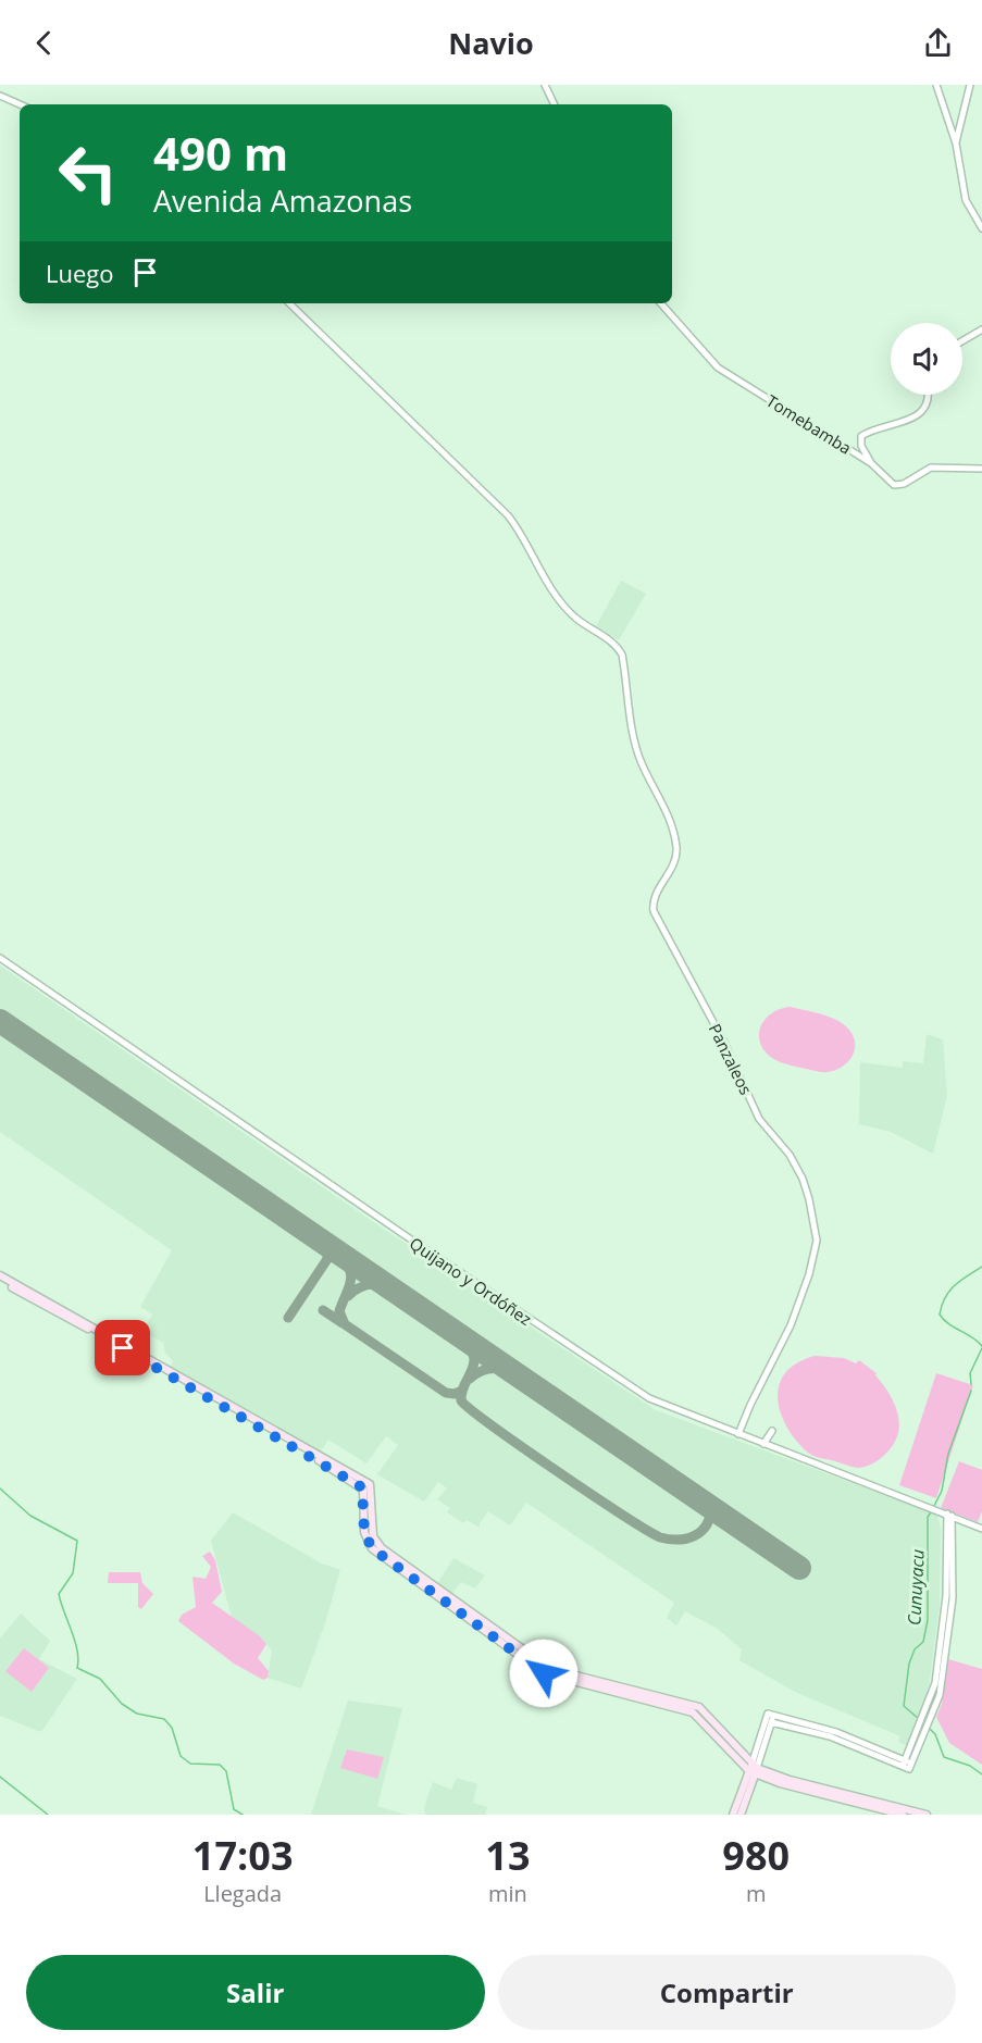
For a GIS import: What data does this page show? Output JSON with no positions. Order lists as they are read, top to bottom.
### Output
{
  "streets": {
    "street": ["Tomebamba", "Panzaleos", "Quijano y Ordóñez"]
  },
  "crossings": [
    ["Panzaleos", "Quijano y Ordóñez"]
  ],
  "water": ["Cunuyacu"],
  "page": {
    "header": "Navio",
    "turn": ["490 m", "Avenida Amazonas"],
    "then": "Luego",
    "eta": [
      "17:03",
      "Llegada",
      "13",
      "min",
      "980",
      "m"
    ],
    "buttons": ["Salir", "Compartir"]
  }
}
